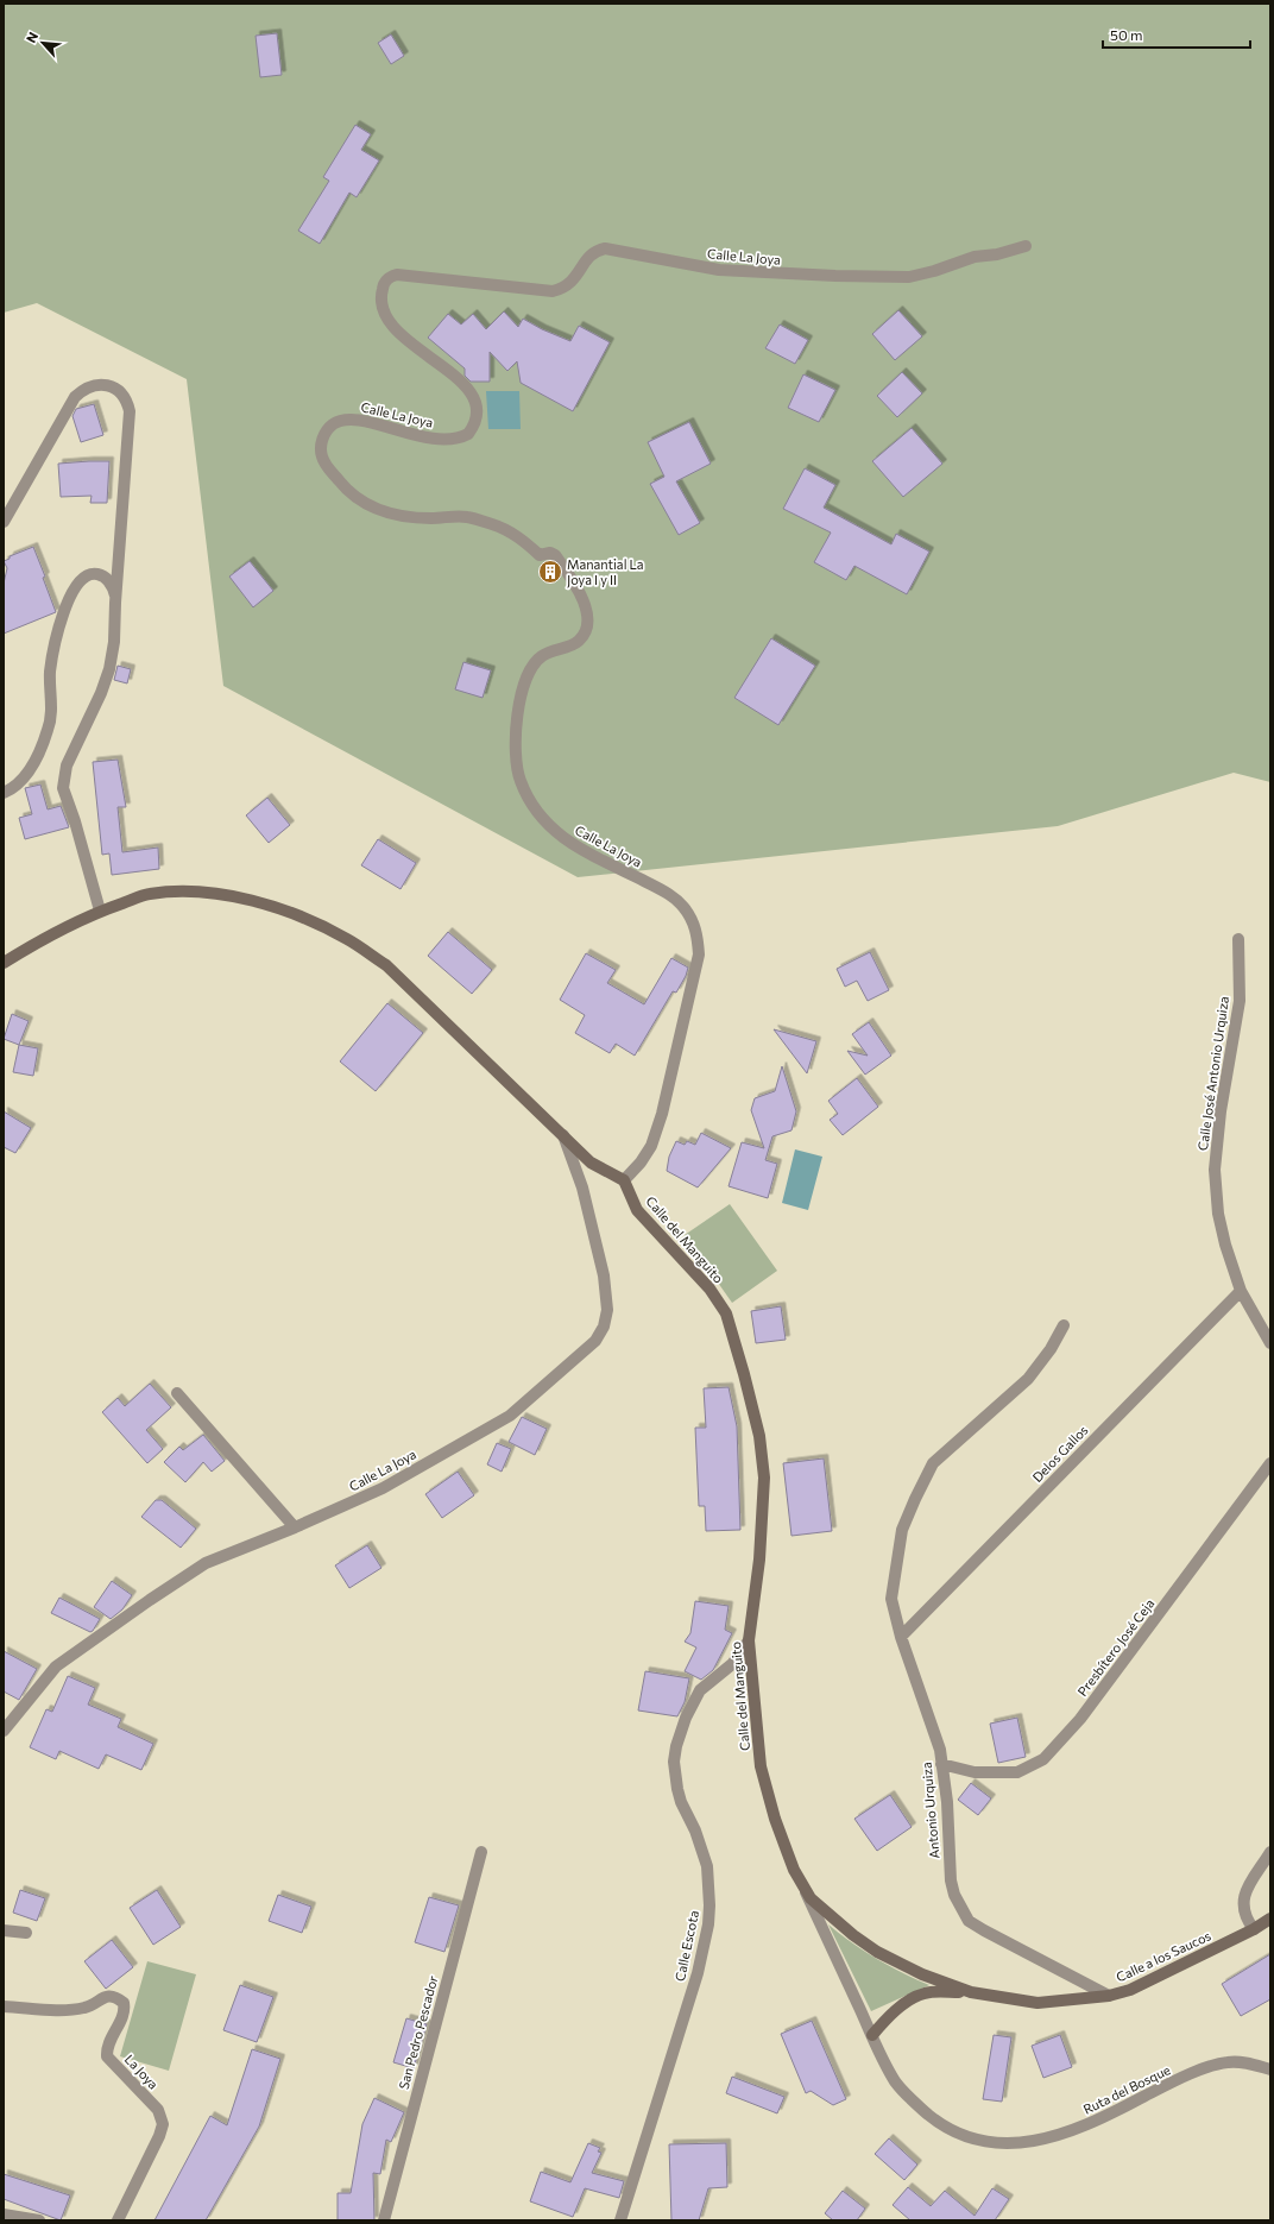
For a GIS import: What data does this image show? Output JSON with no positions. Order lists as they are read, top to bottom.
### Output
{
  "streets": {
    "main road": ["Calle del Manguito", "Calle a los Saucos"],
    "street": [
      "Calle La Joya",
      "Calle José Antonio Urquiza",
      "Delos Gallos",
      "Presbítero José Ceja",
      "Antonio Urquiza",
      "Calle Escota",
      "San Pedro Pescador",
      "La Joya",
      "Ruta del Bosque"
    ]
  },
  "crossings": [
    ["Calle La Joya", "Calle del Manguito"],
    ["Calle José Antonio Urquiza", "Delos Gallos"],
    ["Calle del Manguito", "Calle Escota"],
    ["Calle del Manguito", "Calle a los Saucos"],
    ["Calle del Manguito", "Ruta del Bosque"],
    ["Delos Gallos", "Antonio Urquiza"],
    ["Presbítero José Ceja", "Antonio Urquiza"],
    ["Antonio Urquiza", "Calle a los Saucos"],
    ["Calle a los Saucos", "Ruta del Bosque"]
  ],
  "places": {
    "building": ["Manantial La Joya I y II"]
  },
  "scale_bar": "50 m",
  "north": "top left"
}
